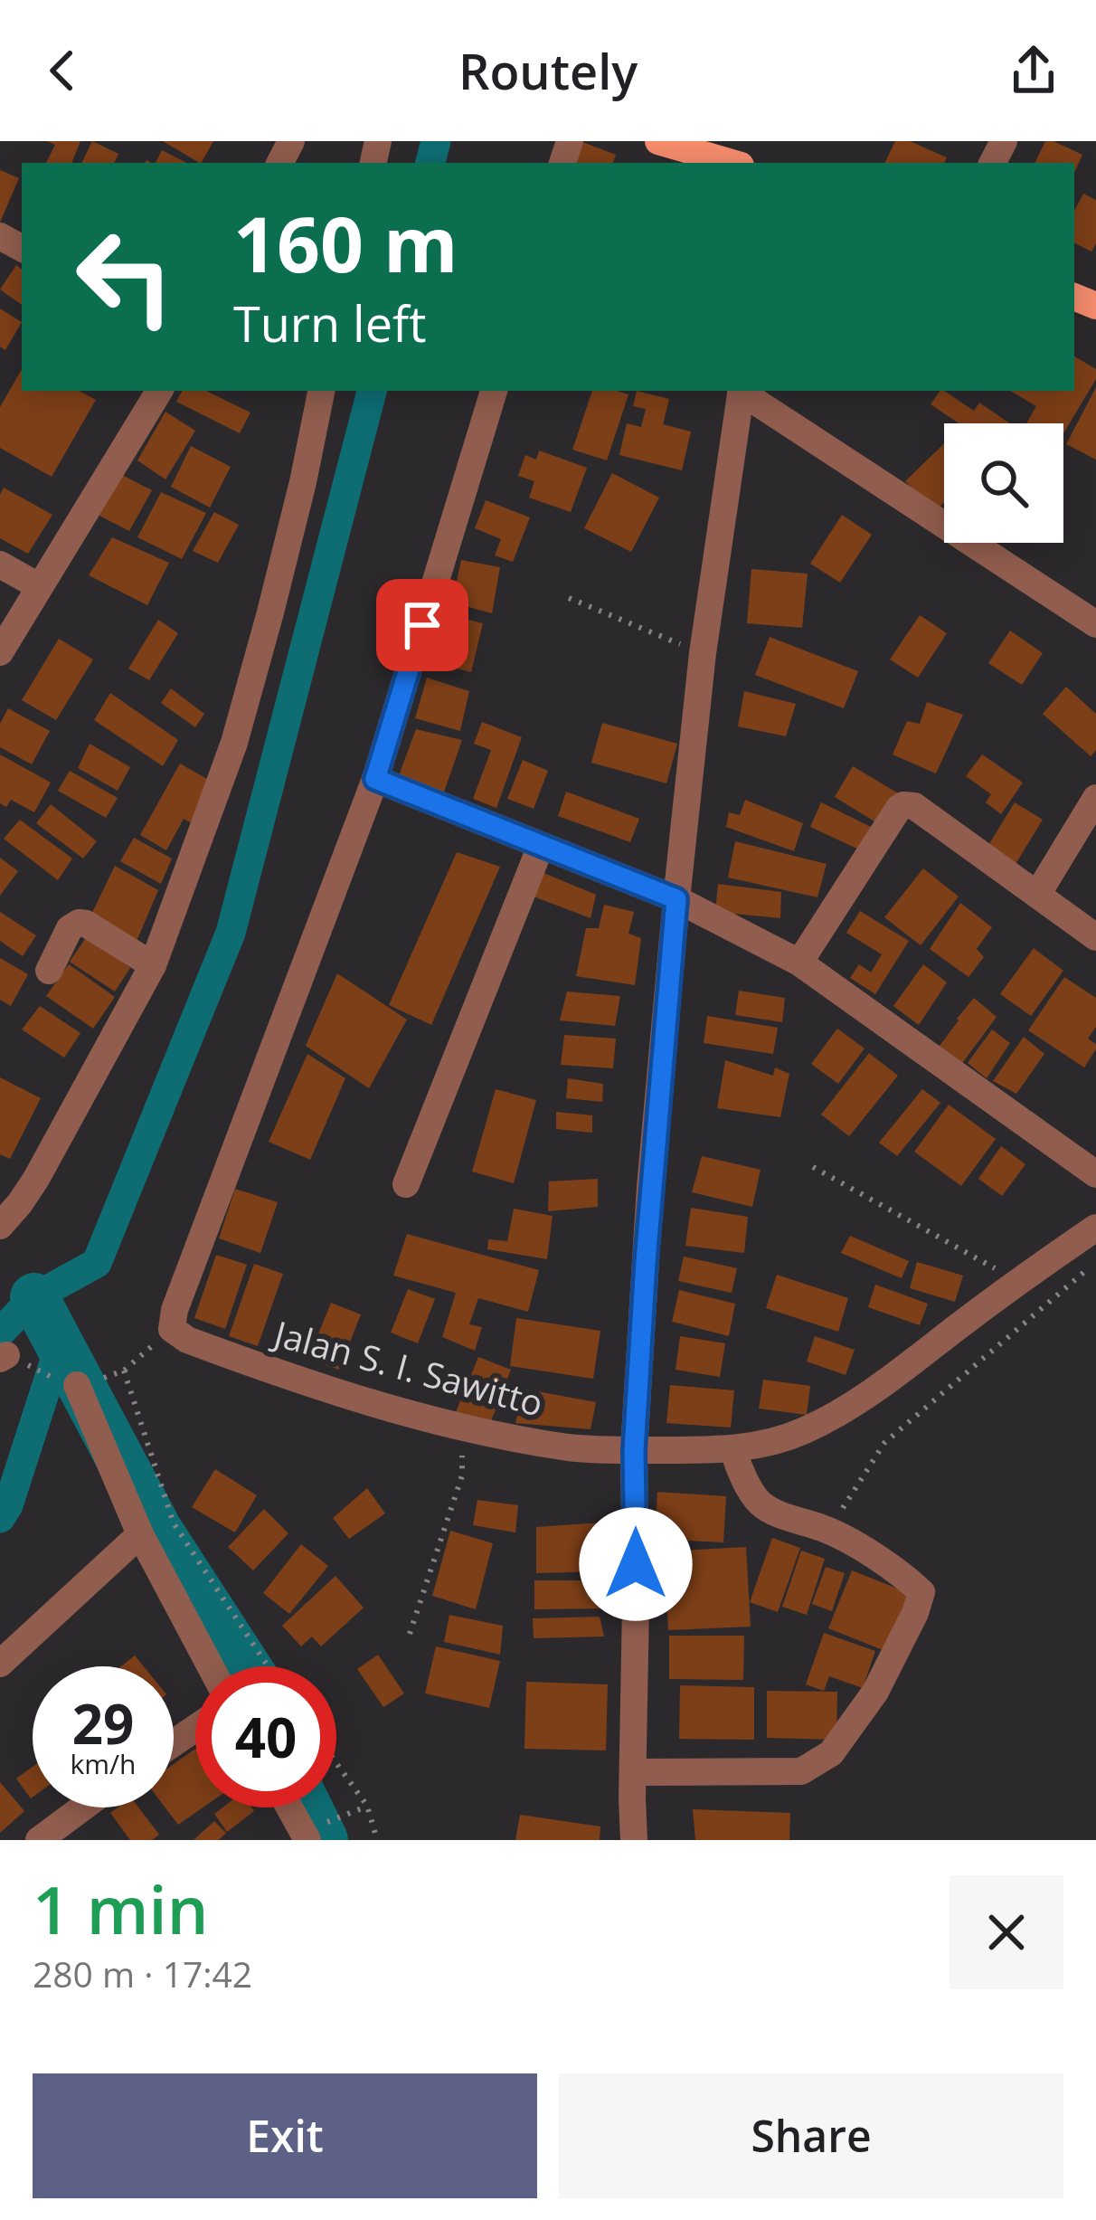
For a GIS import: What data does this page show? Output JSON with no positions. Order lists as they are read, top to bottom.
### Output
{
  "streets": {
    "street": ["Jalan S. I. Sawitto"]
  },
  "page": {
    "header": "Routely",
    "turn": ["160 m", "Turn left"],
    "speed": "29 km/h",
    "limit": "40",
    "heading": ["1 min", "280 m · 17:42"],
    "buttons": ["Exit", "Share"]
  }
}
